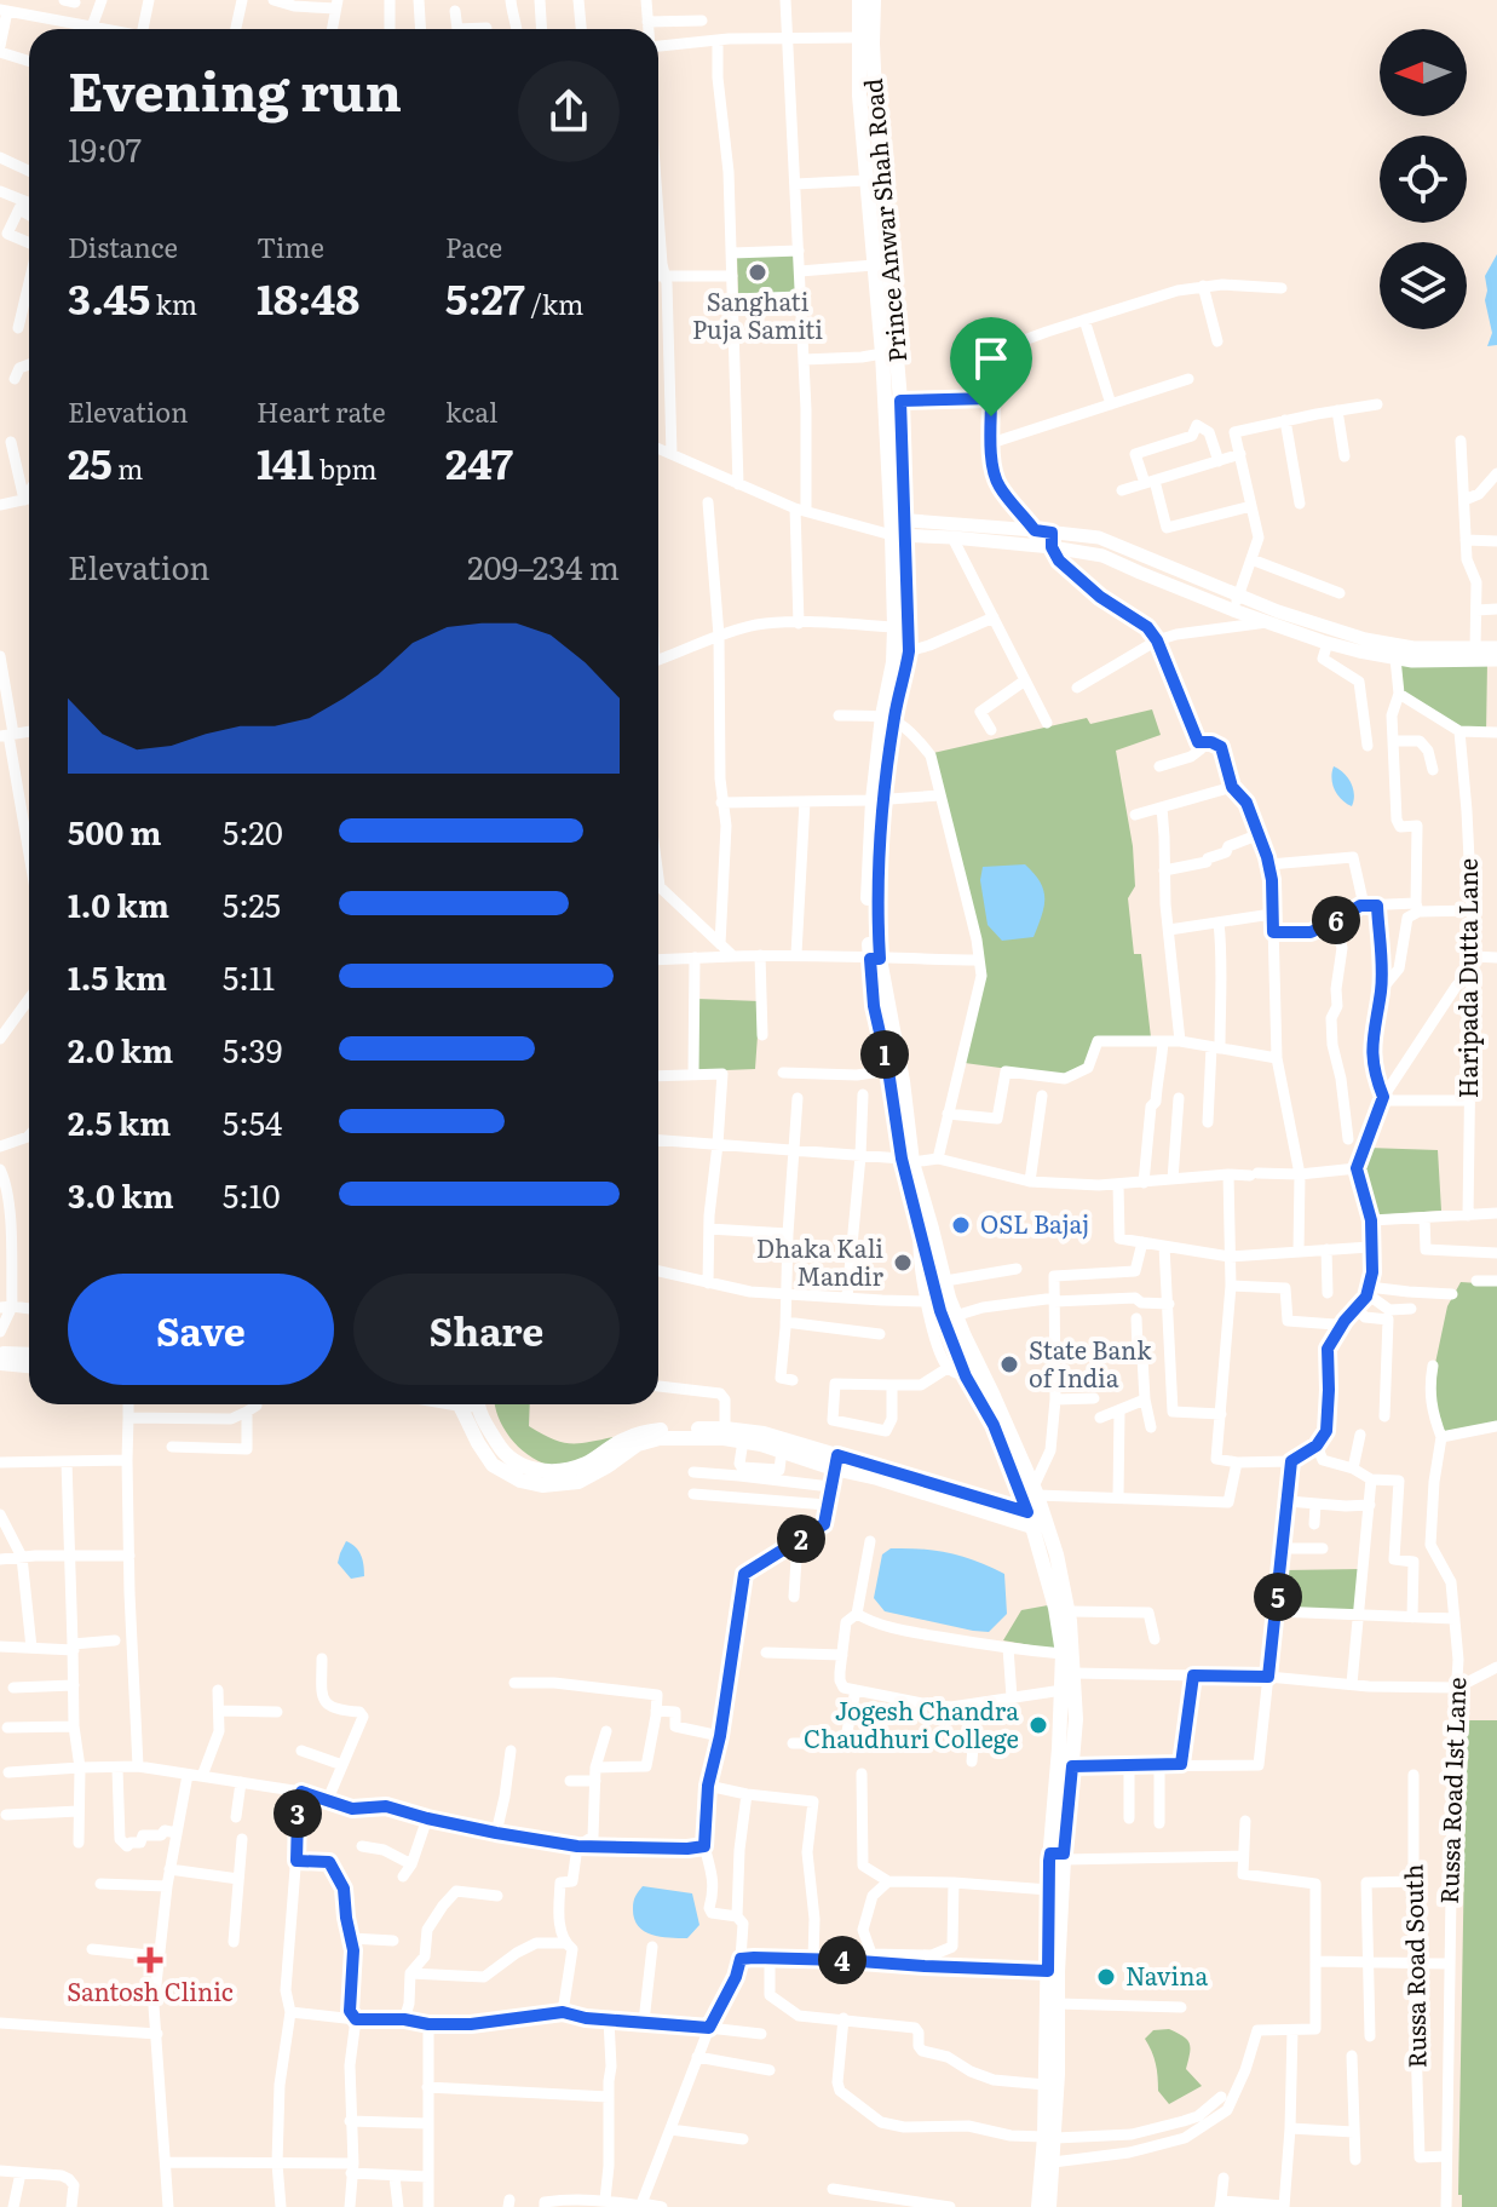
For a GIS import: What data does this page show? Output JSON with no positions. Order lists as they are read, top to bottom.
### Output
{
  "streets": {
    "main road": ["Prince Anwar Shah Road"],
    "street": ["Haripada Dutta Lane", "Russa Road 1st Lane", "Russa Road South"]
  },
  "crossings": [
    ["Russa Road 1st Lane", "Russa Road South"]
  ],
  "places": {
    "other": [
      "Sanghati Puja Samiti",
      "OSL Bajaj",
      "Dhaka Kali Mandir",
      "State Bank of India",
      "Jogesh Chandra Chaudhuri College",
      "Navina"
    ],
    "health": ["Santosh Clinic"]
  },
  "north": "left",
  "page": {
    "heading": ["Evening run", "19:07"],
    "stats": [
      ["Distance", "3.45 km"],
      ["Time", "18:48"],
      ["Pace", "5:27 /km"],
      ["Elevation", "25 m"],
      ["Heart rate", "141 bpm"],
      ["kcal", "247"]
    ],
    "chart": ["Elevation", "209–234 m"],
    "list": [
      {
        "name": "500 m",
        "note": "5:20"
      },
      {
        "name": "1.0 km",
        "note": "5:25"
      },
      {
        "name": "1.5 km",
        "note": "5:11"
      },
      {
        "name": "2.0 km",
        "note": "5:39"
      },
      {
        "name": "2.5 km",
        "note": "5:54"
      },
      {
        "name": "3.0 km",
        "note": "5:10"
      }
    ],
    "pins": [
      "6",
      "1",
      "2",
      "5",
      "3",
      "4"
    ],
    "buttons": ["Save", "Share"]
  }
}
